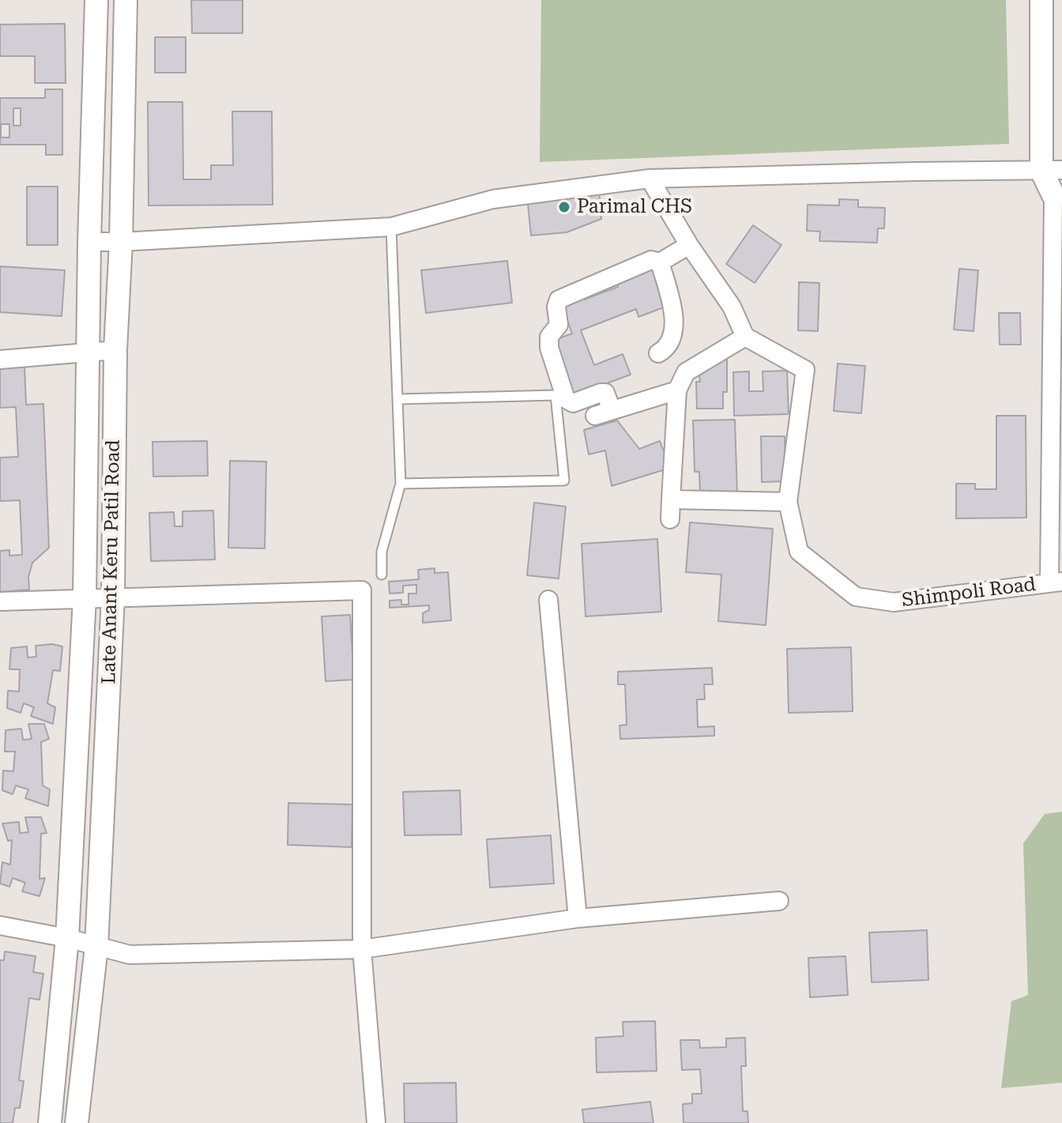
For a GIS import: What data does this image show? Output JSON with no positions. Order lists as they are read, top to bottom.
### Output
{
  "streets": {
    "street": ["Late Anant Keru Patil Road", "Shimpoli Road"]
  },
  "places": ["Parimal CHS"]
}
